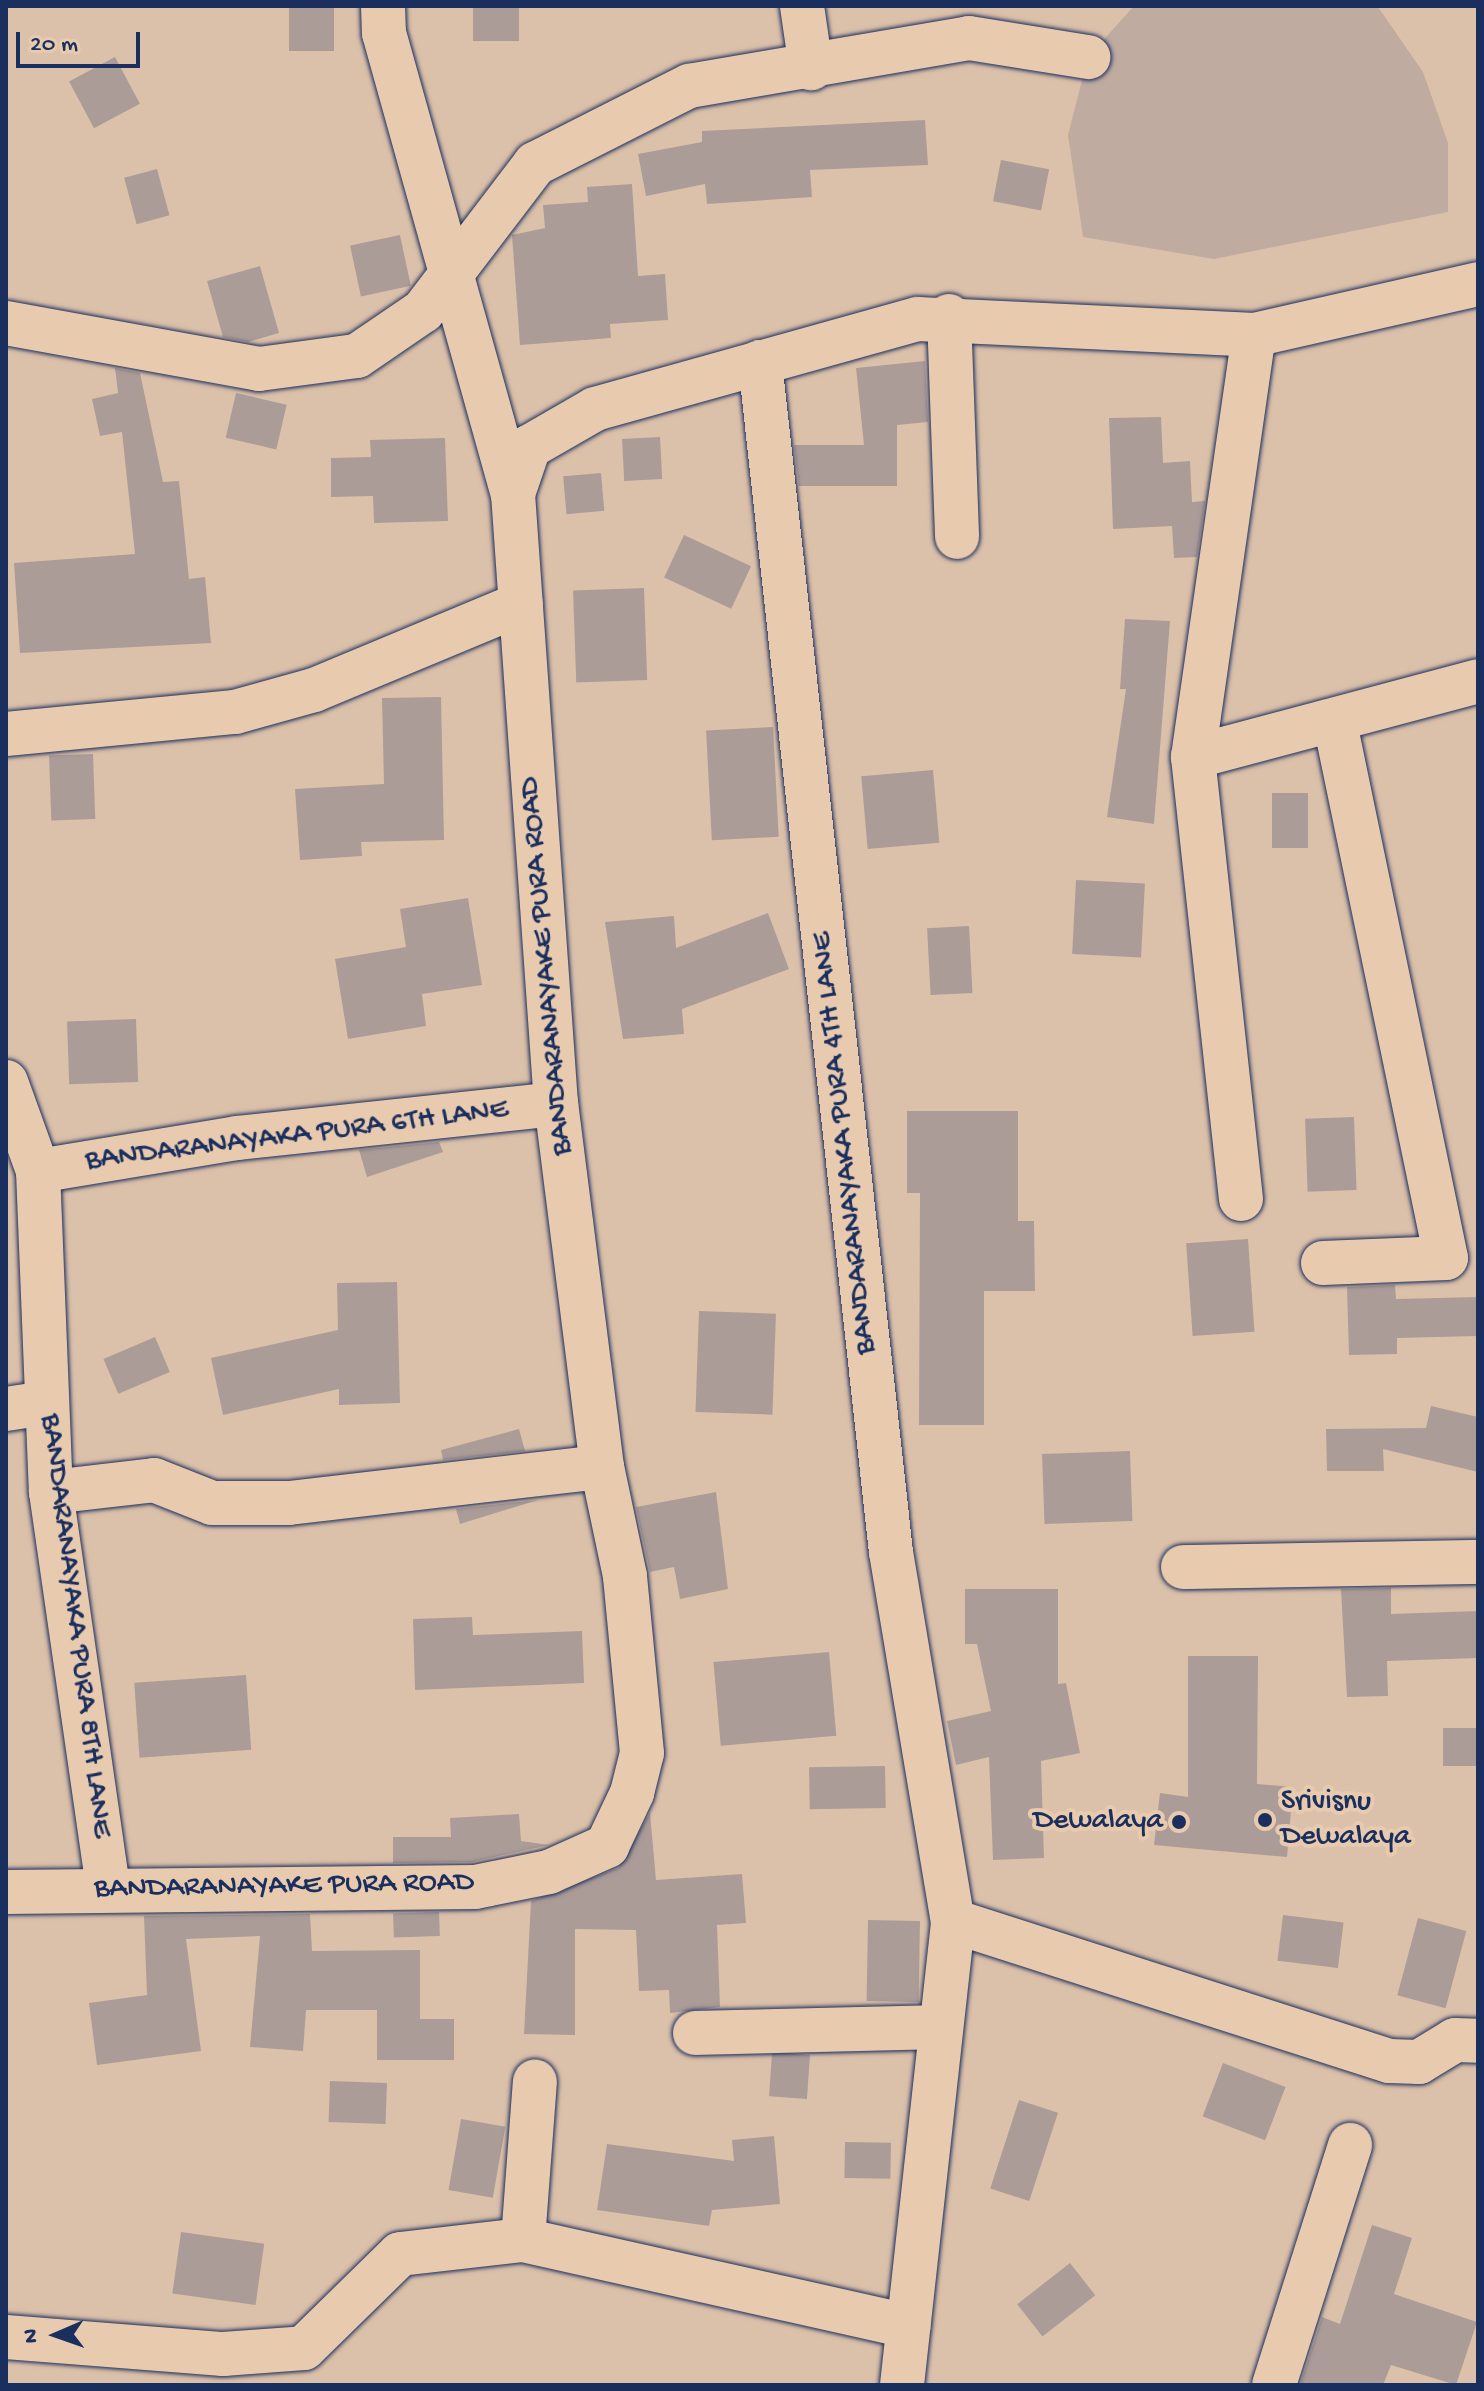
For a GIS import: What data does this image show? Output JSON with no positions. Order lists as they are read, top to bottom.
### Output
{
  "streets": {
    "street": [
      "BANDARANAYAKE PURA ROAD",
      "BANDARANAYAKA PURA 6TH LANE",
      "BANDARANAYAKA PURA 4TH LANE",
      "BANDARANAYAKA PURA 8TH LANE"
    ]
  },
  "crossings": [
    ["BANDARANAYAKE PURA ROAD", "BANDARANAYAKA PURA 6TH LANE"],
    ["BANDARANAYAKE PURA ROAD", "BANDARANAYAKA PURA 4TH LANE"],
    ["BANDARANAYAKE PURA ROAD", "BANDARANAYAKA PURA 8TH LANE"],
    ["BANDARANAYAKA PURA 6TH LANE", "BANDARANAYAKA PURA 8TH LANE"]
  ],
  "places": ["Srivisnu Dewalaya", "Dewalaya"],
  "scale_bar": "20 m",
  "north": "left"
}
